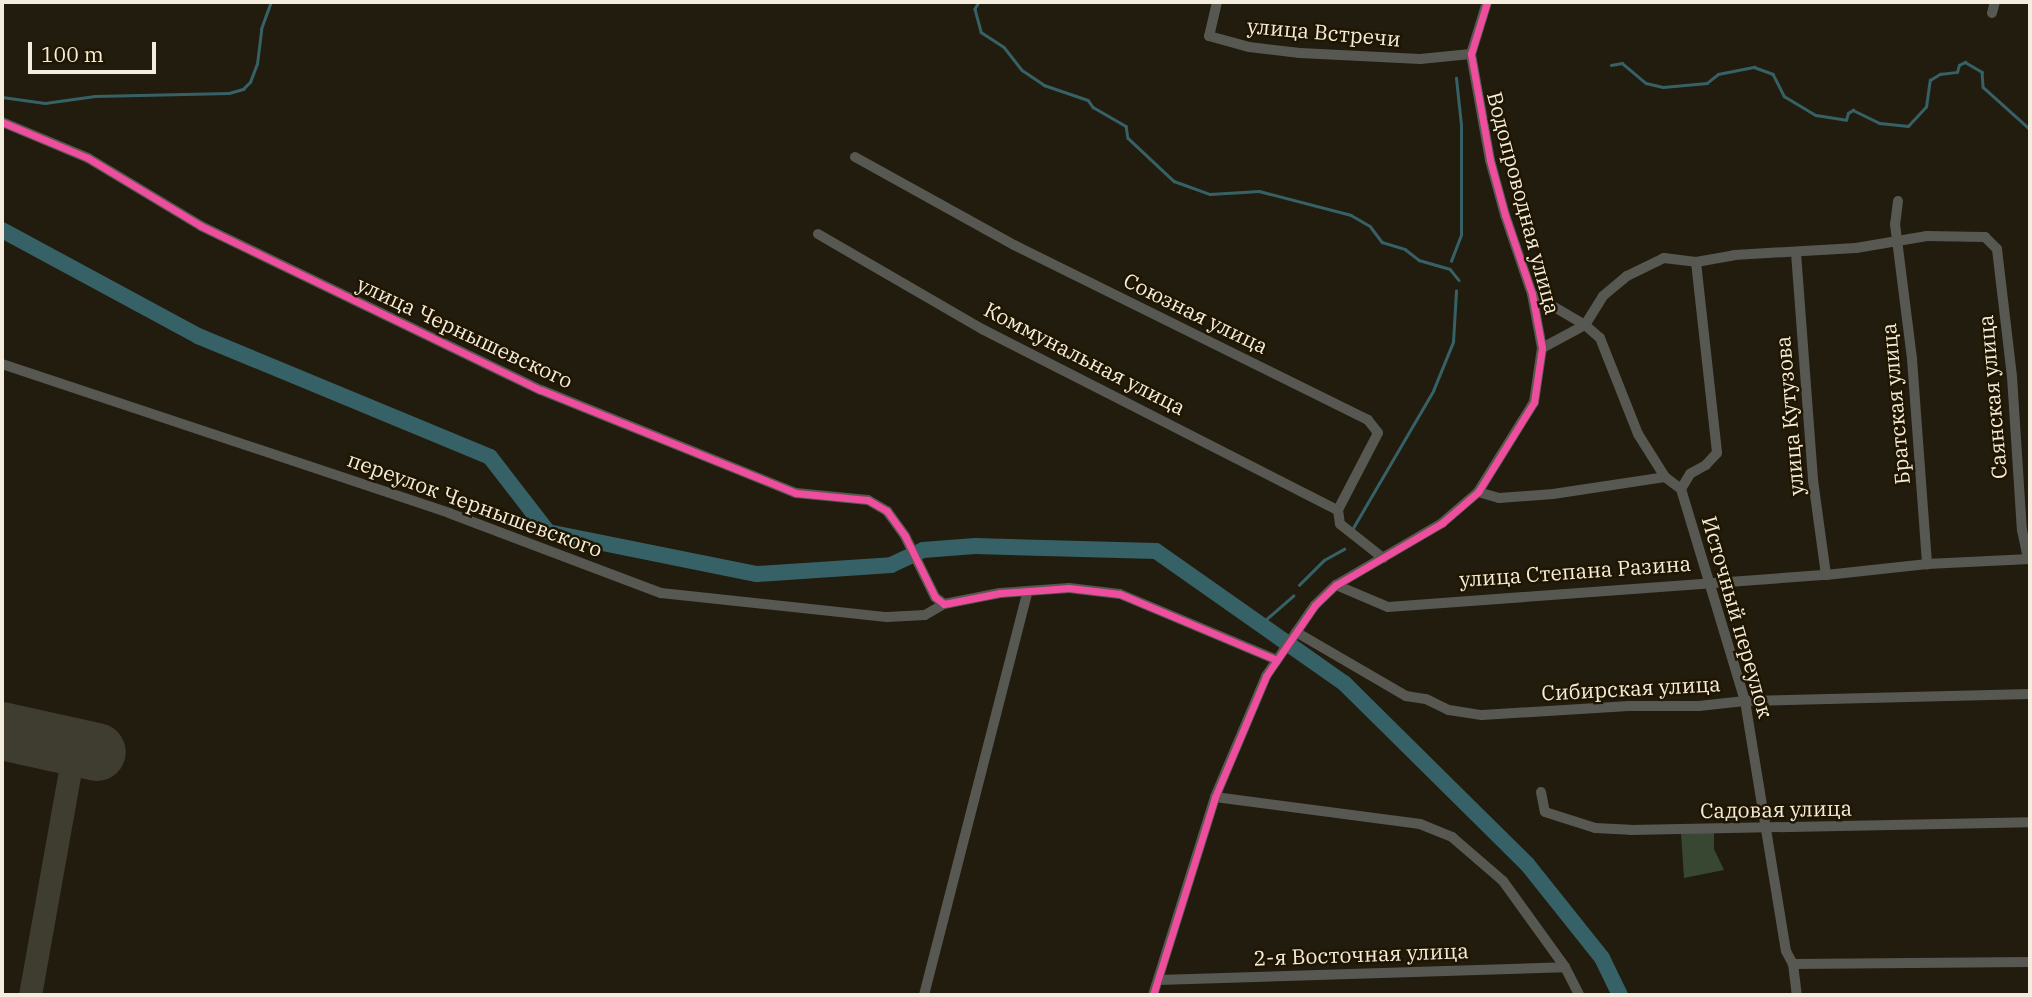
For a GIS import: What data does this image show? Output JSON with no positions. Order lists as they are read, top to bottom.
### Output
{
  "streets": {
    "street": [
      "улица Встречи",
      "Водопроводная улица",
      "Союзная улица",
      "улица Чернышевского",
      "Коммунальная улица",
      "Саянская улица",
      "Братская улица",
      "улица Кутузова",
      "переулок Чернышевского",
      "улица Степана Разина",
      "Источный переулок",
      "Сибирская улица",
      "Садовая улица",
      "2-я Восточная улица"
    ]
  },
  "crossings": [
    ["улица Встречи", "Водопроводная улица"],
    ["Водопроводная улица", "переулок Чернышевского"],
    ["Водопроводная улица", "улица Степана Разина"],
    ["Водопроводная улица", "Сибирская улица"],
    ["Водопроводная улица", "2-я Восточная улица"],
    ["Союзная улица", "Коммунальная улица"],
    ["улица Чернышевского", "переулок Чернышевского"],
    ["Саянская улица", "Братская улица"],
    ["Саянская улица", "улица Степана Разина"],
    ["Братская улица", "улица Степана Разина"],
    ["улица Кутузова", "улица Степана Разина"],
    ["улица Степана Разина", "Источный переулок"],
    ["Источный переулок", "Сибирская улица"],
    ["Источный переулок", "Садовая улица"]
  ],
  "scale_bar": "100 m"
}
